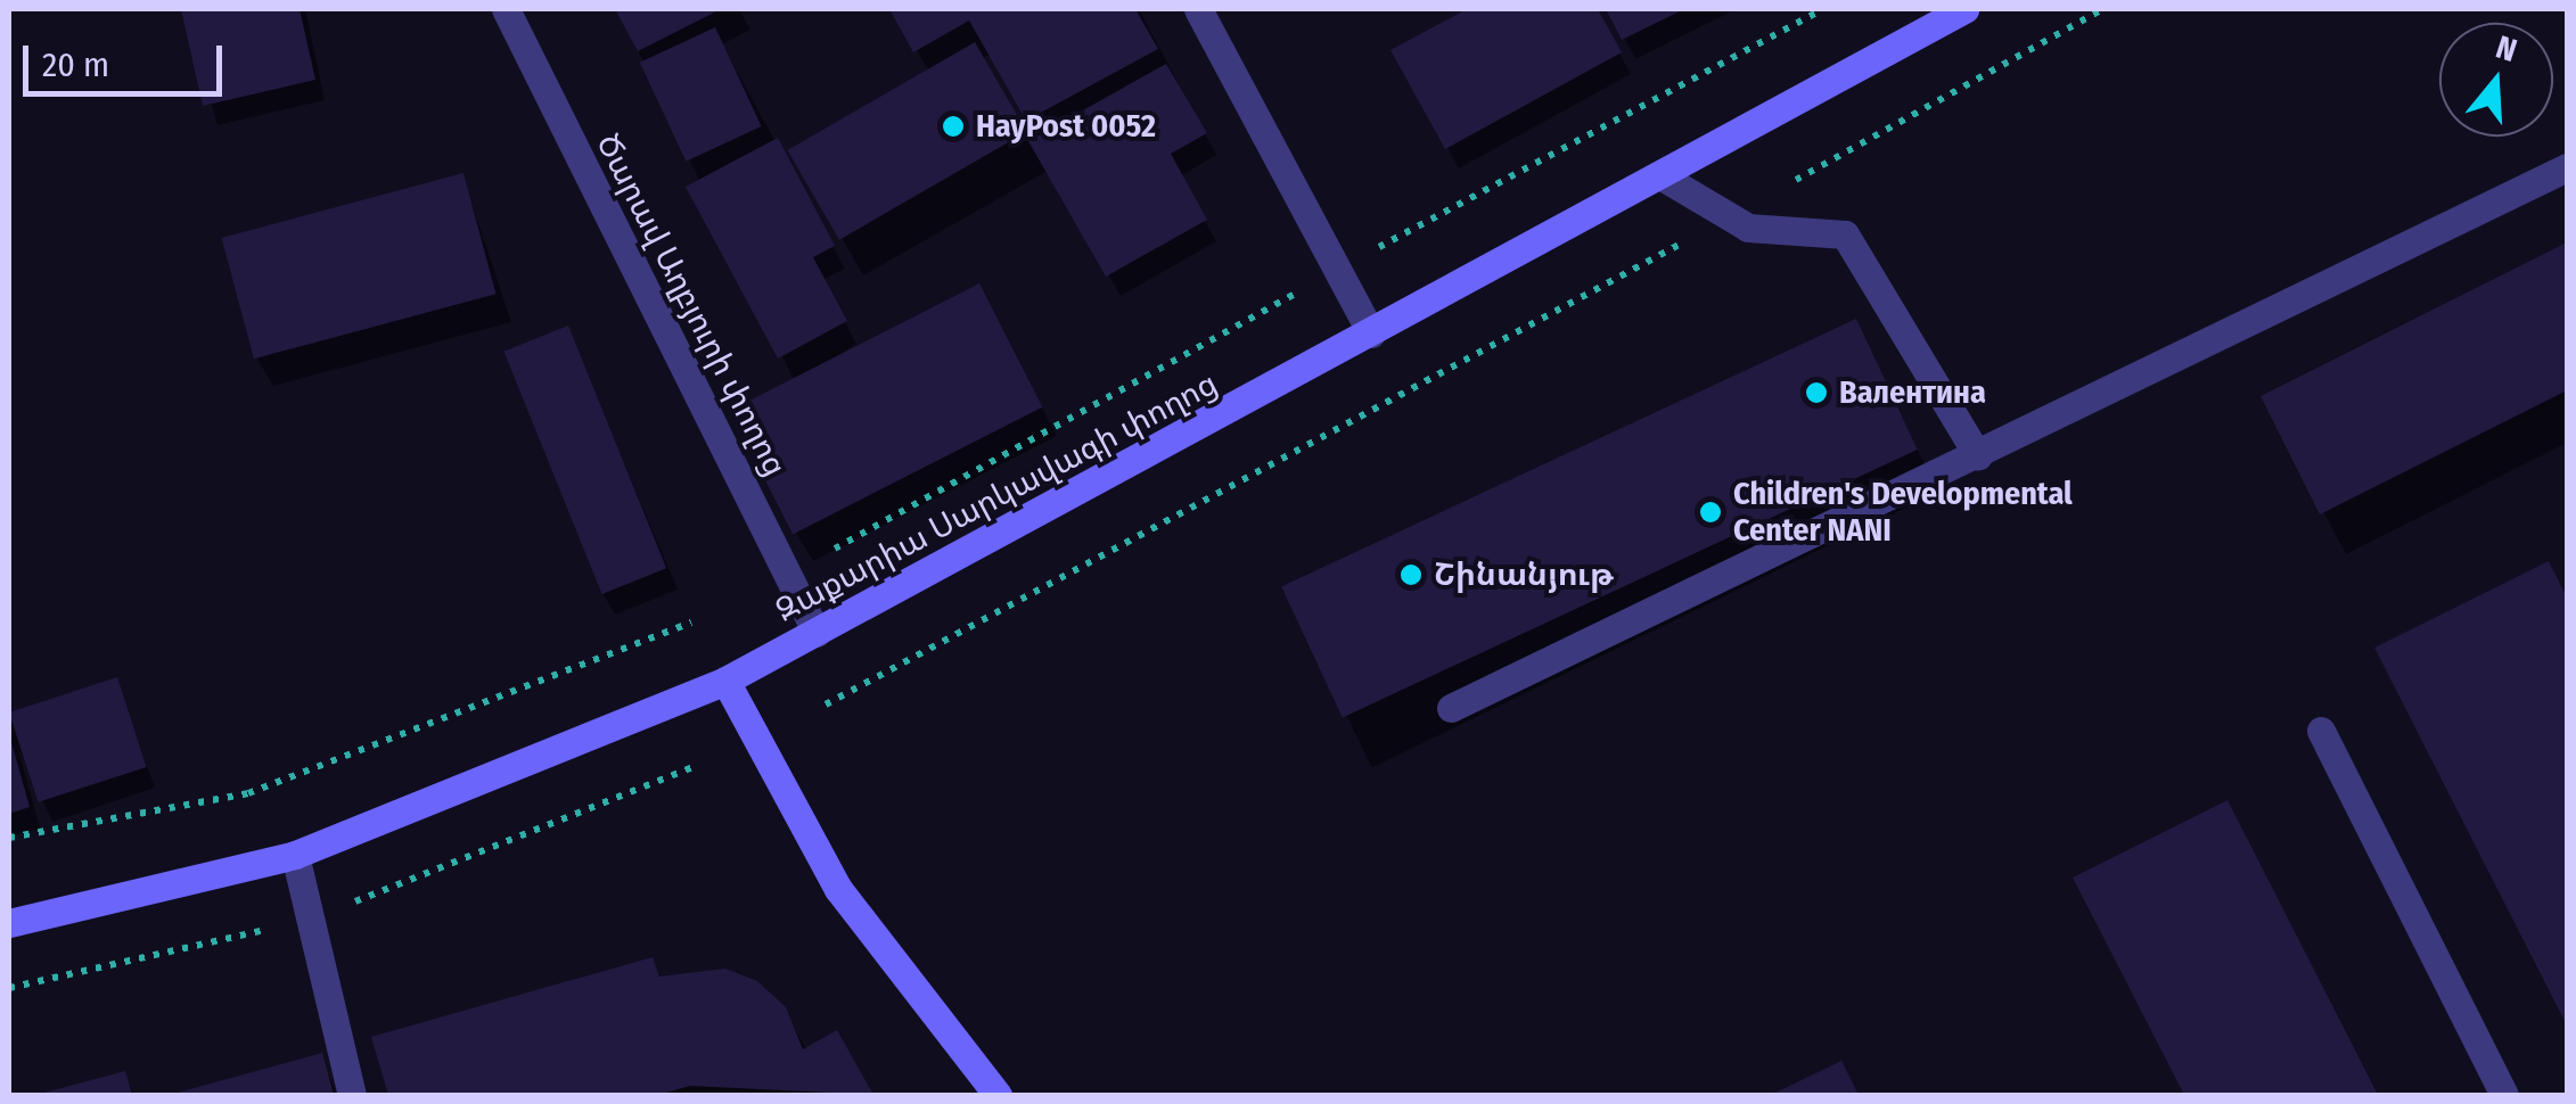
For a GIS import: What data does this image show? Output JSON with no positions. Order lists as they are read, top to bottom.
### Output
{
  "streets": {
    "main road": ["Զաքարիա Սարկավագի փողոց"],
    "street": ["Ծարավ Աղբյուրի փողոց"]
  },
  "crossings": [
    ["Ծարավ Աղբյուրի փողոց", "Զաքարիա Սարկավագի փողոց"]
  ],
  "places": [
    "HayPost 0052",
    "Валентина",
    "Children's Developmental Center NANI",
    "Շինանյութ"
  ],
  "scale_bar": "20 m",
  "north": "top"
}
